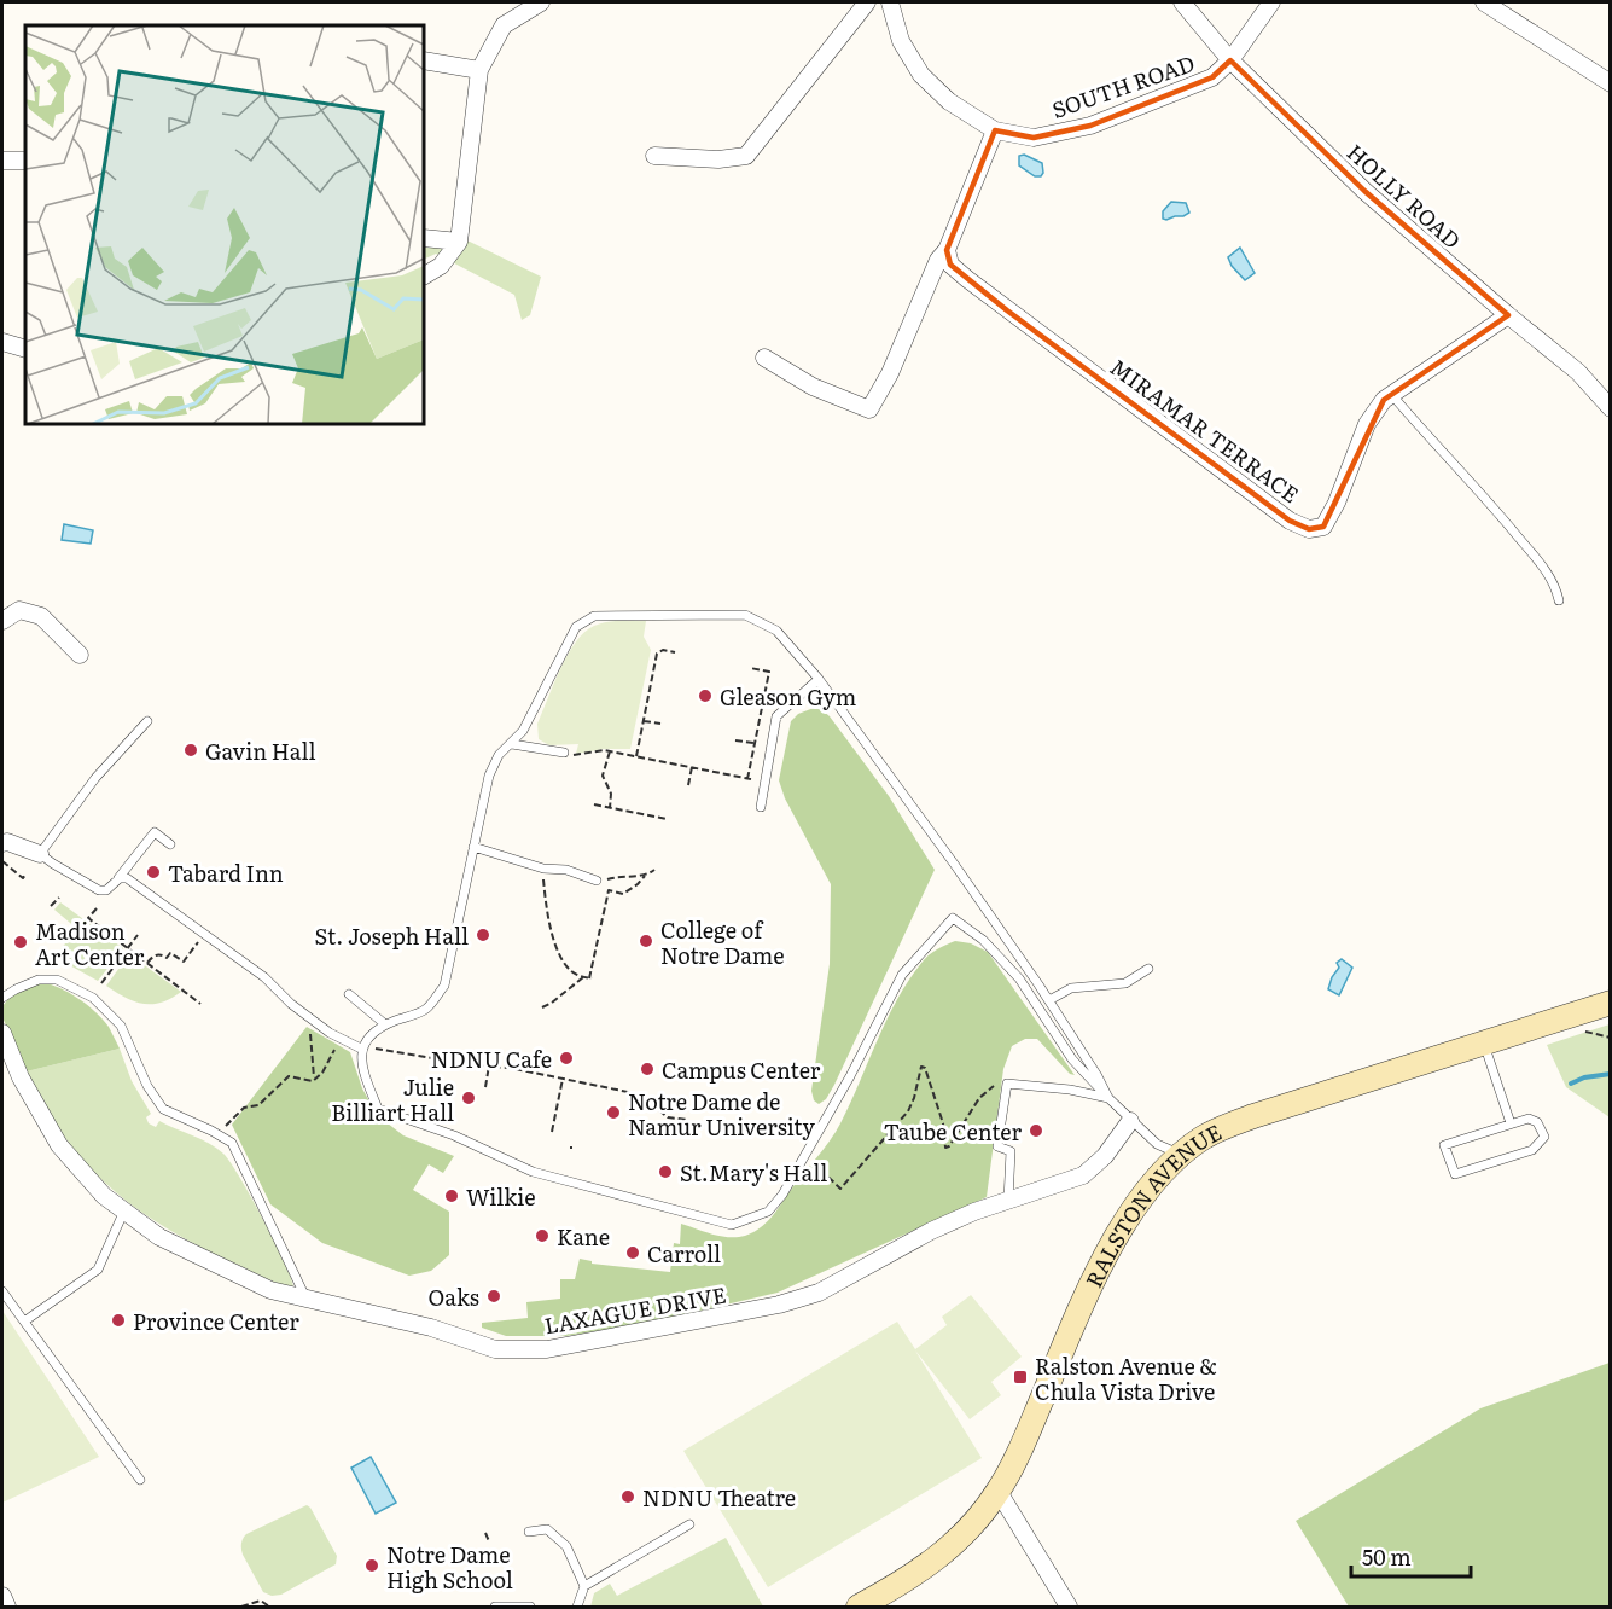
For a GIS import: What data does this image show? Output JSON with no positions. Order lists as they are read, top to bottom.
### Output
{
  "streets": {
    "main road": ["RALSTON AVENUE"],
    "street": [
      "SOUTH ROAD",
      "HOLLY ROAD",
      "MIRAMAR TERRACE",
      "LAXAGUE DRIVE"
    ]
  },
  "crossings": [
    ["SOUTH ROAD", "HOLLY ROAD"],
    ["HOLLY ROAD", "MIRAMAR TERRACE"]
  ],
  "places": {
    "other": [
      "Gleason Gym",
      "Gavin Hall",
      "Tabard Inn",
      "St. Joseph Hall",
      "College of Notre Dame",
      "Madison Art Center",
      "NDNU Cafe",
      "Campus Center",
      "Julie Billiart Hall",
      "Notre Dame de Namur University",
      "Taube Center",
      "St.Mary's Hall",
      "Wilkie",
      "Kane",
      "Carroll",
      "Oaks",
      "Province Center",
      "NDNU Theatre",
      "Notre Dame High School"
    ],
    "transit": ["Ralston Avenue & Chula Vista Drive"]
  },
  "scale_bar": "50 m"
}
